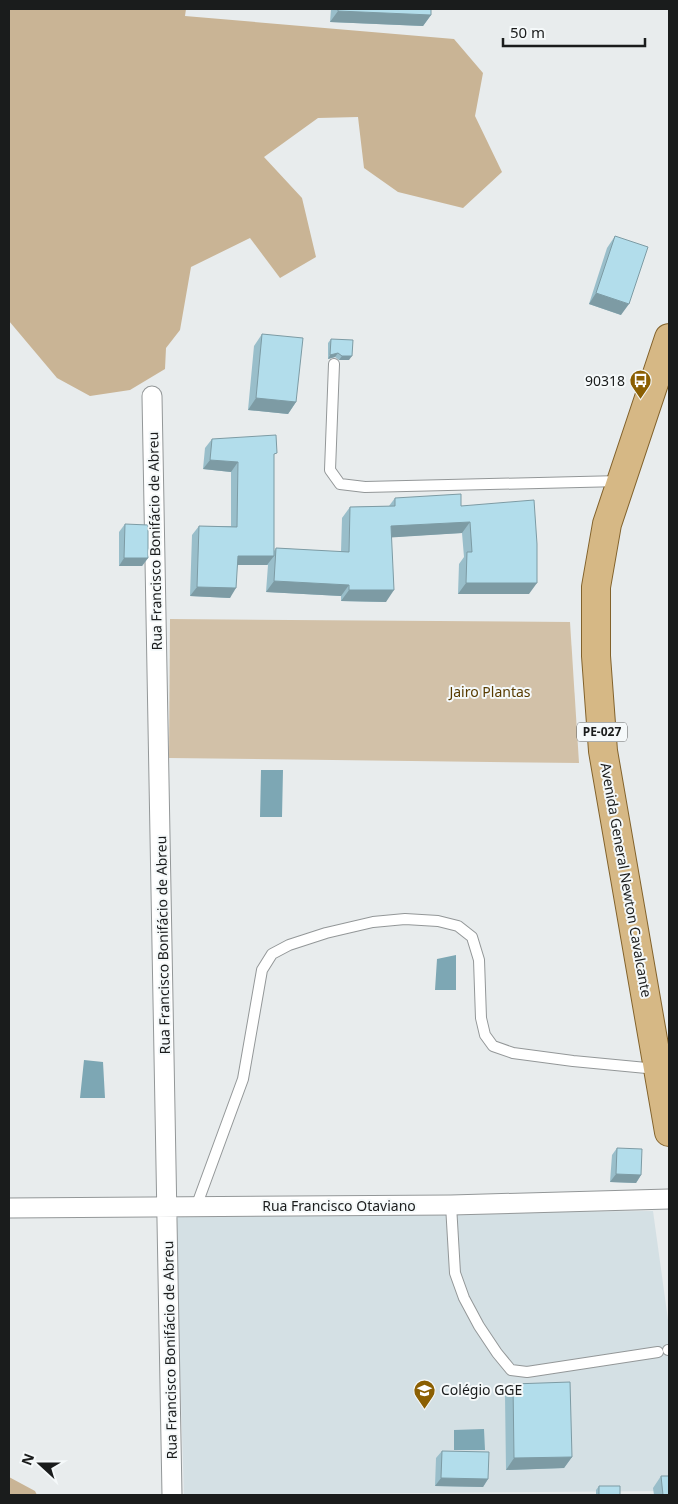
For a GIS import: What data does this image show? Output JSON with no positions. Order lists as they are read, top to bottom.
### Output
{
  "streets": {
    "main road": ["PE-027", "Avenida General Newton Cavalcante"],
    "street": ["Rua Francisco Bonifácio de Abreu", "Rua Francisco Otaviano"]
  },
  "crossings": [
    ["Rua Francisco Bonifácio de Abreu", "Rua Francisco Otaviano"]
  ],
  "parks": ["Jairo Plantas"],
  "places": {
    "bus stop": ["90318"],
    "school or university": ["Colégio GGE"]
  },
  "scale_bar": "50 m",
  "north": "left"
}
